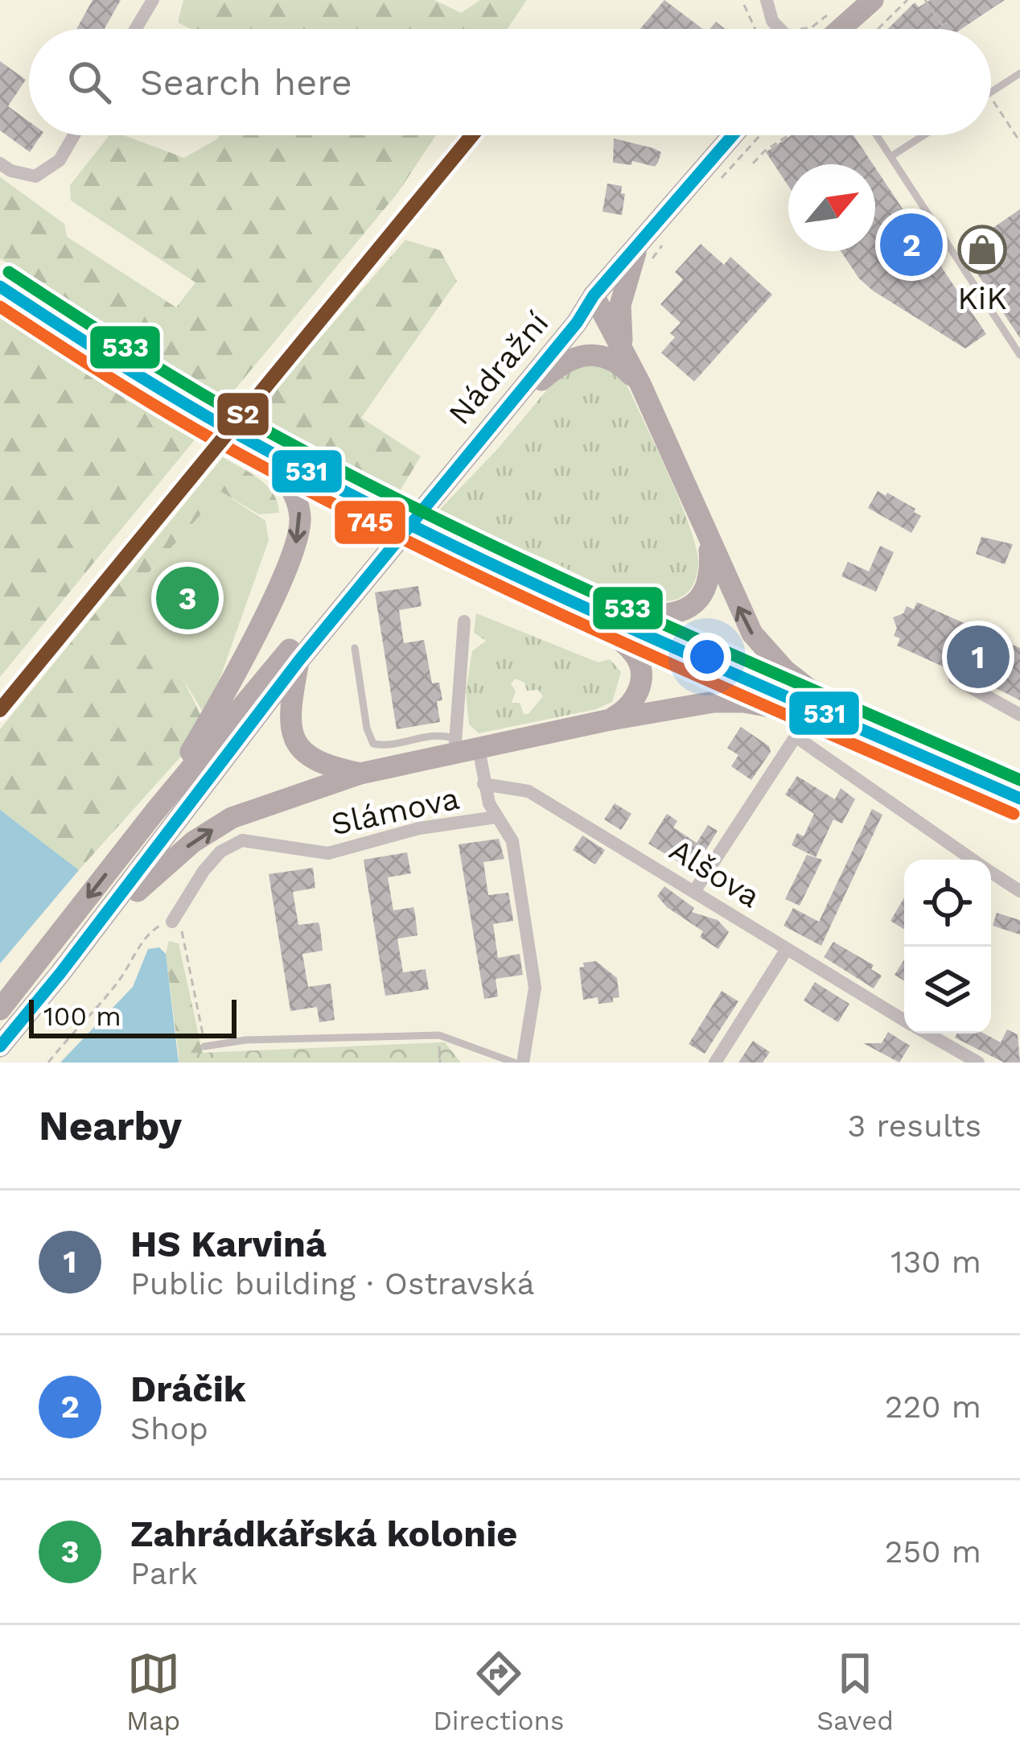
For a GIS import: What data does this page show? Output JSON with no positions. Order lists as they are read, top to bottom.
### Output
{
  "streets": {
    "main road": ["Nádražní"],
    "street": ["Slámova", "Alšova"]
  },
  "crossings": [
    ["Slámova", "Alšova"]
  ],
  "places": {
    "shop": ["KiK"]
  },
  "lines": [
    "transit line S2",
    "transit line 531",
    "transit line 533",
    "transit line 745"
  ],
  "scale_bar": "100 m",
  "north": "top right",
  "page": {
    "search": "Search here",
    "pins": ["2", "3", "1"],
    "scale": "100 m",
    "heading": ["Nearby", "3 results"],
    "list": [
      {
        "mark": "1",
        "name": "HS Karviná",
        "note": "Public building · Ostravská",
        "value": "130 m"
      },
      {
        "mark": "2",
        "name": "Dráčik",
        "note": "Shop",
        "value": "220 m"
      },
      {
        "mark": "3",
        "name": "Zahrádkářská kolonie",
        "note": "Park",
        "value": "250 m"
      }
    ],
    "nav": ["Map", "Directions", "Saved"]
  }
}
